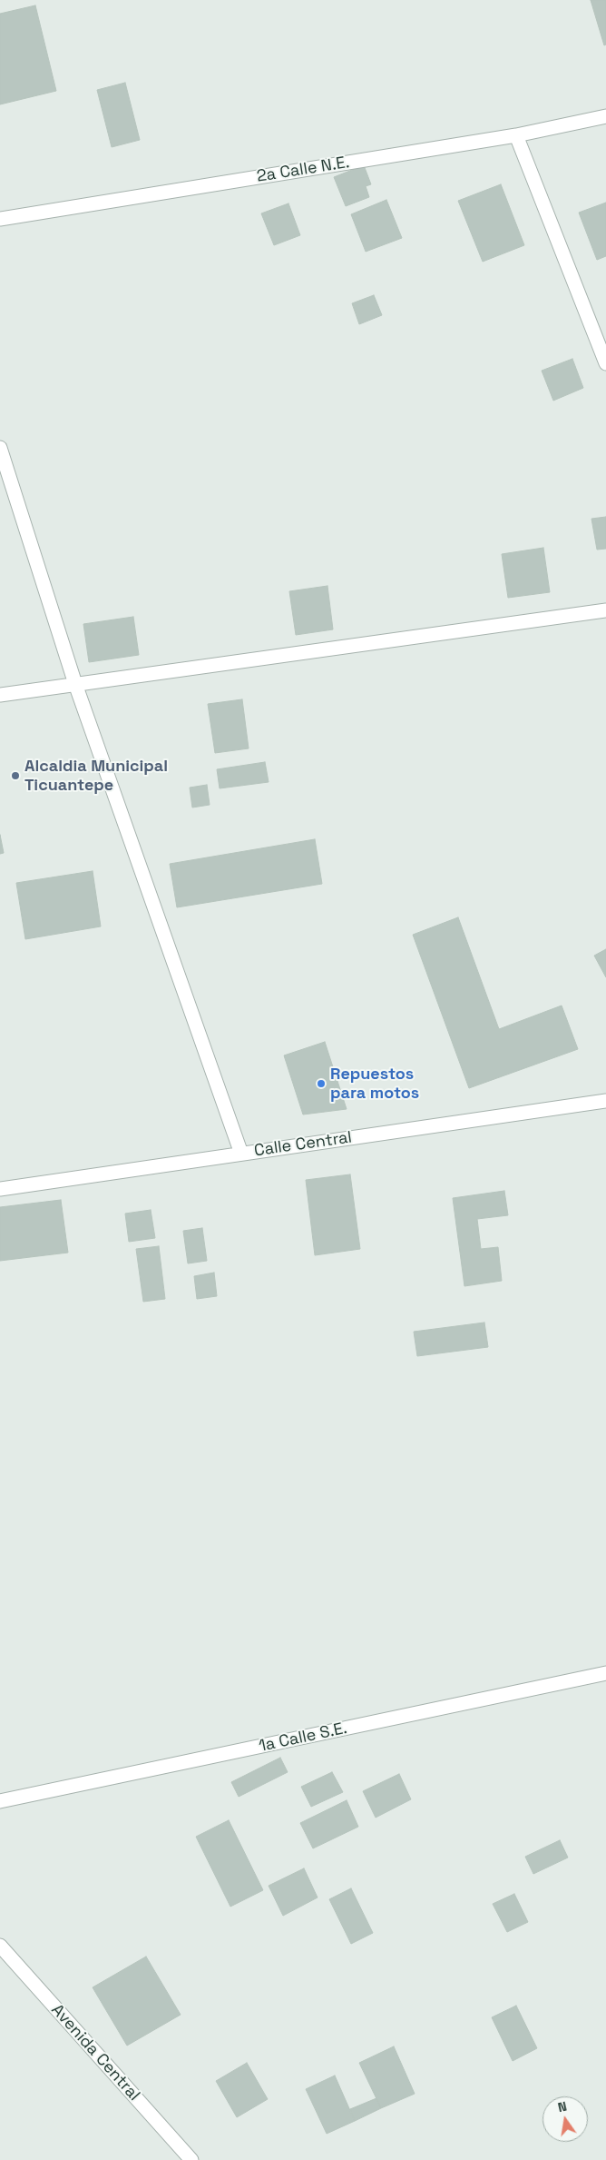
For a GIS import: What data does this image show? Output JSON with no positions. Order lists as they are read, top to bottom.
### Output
{
  "streets": {
    "street": [
      "2a Calle N.E.",
      "Calle Central",
      "1a Calle S.E.",
      "Avenida Central"
    ]
  },
  "places": ["Alcaldia Municipal Ticuantepe", "Repuestos para motos"],
  "north": "top"
}
